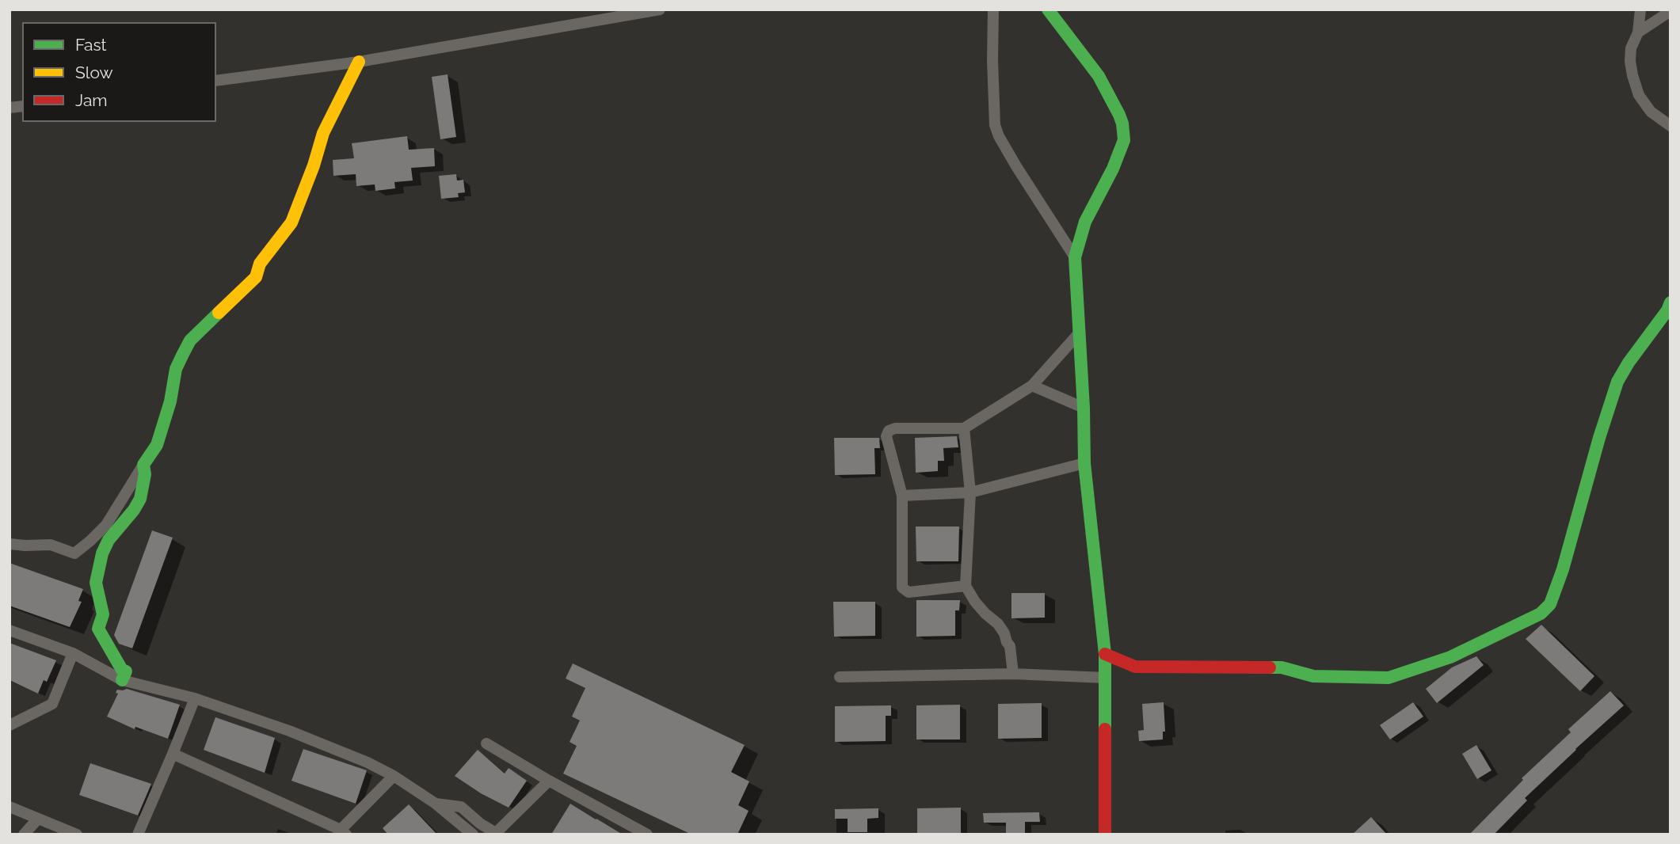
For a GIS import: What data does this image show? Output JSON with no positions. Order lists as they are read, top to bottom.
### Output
{
  "legend": ["Fast", "Slow", "Jam"]
}
